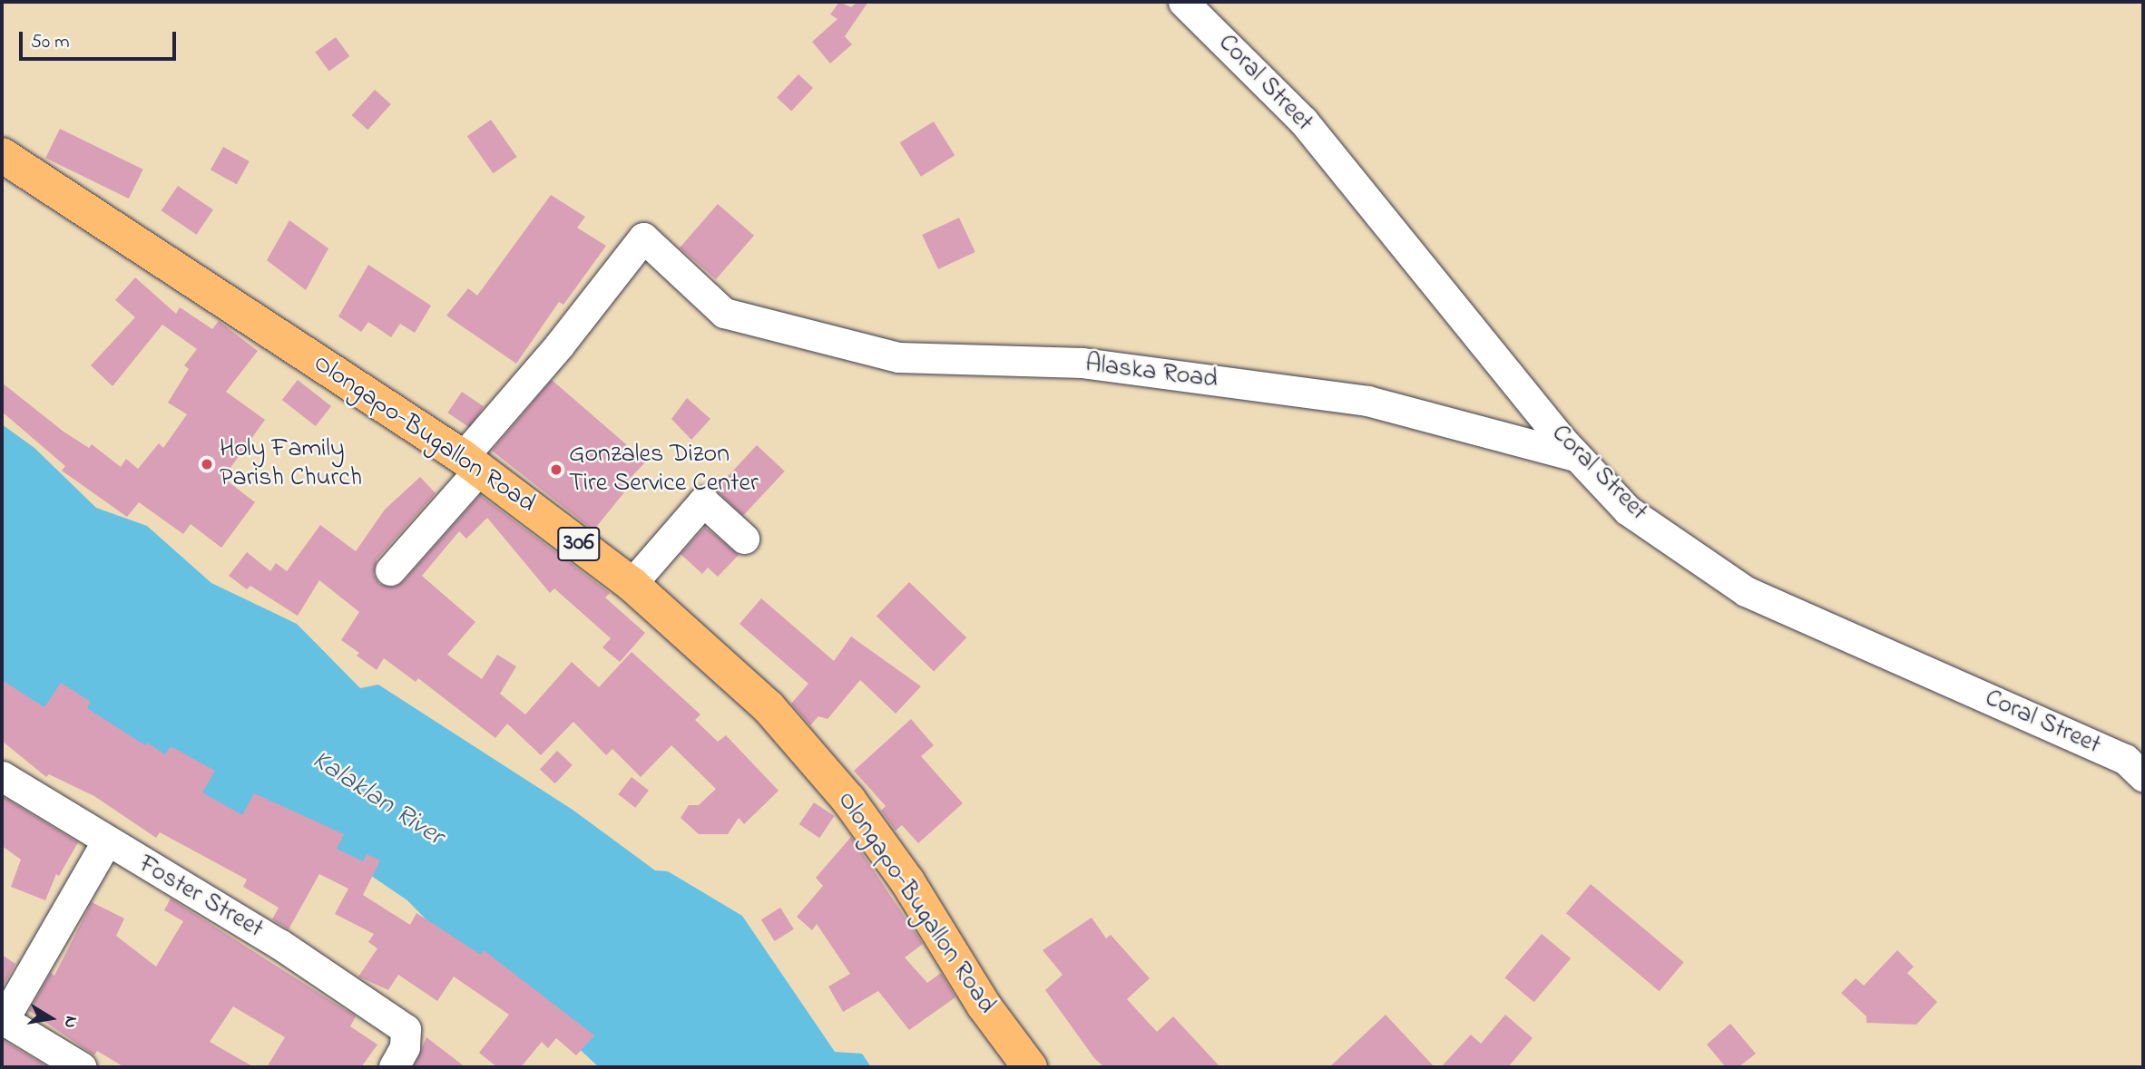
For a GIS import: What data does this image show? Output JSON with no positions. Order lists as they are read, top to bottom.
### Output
{
  "streets": {
    "main road": ["Olongapo-Bugallon Road", "306"],
    "street": ["Coral Street", "Alaska Road", "Foster Street"]
  },
  "crossings": [
    ["Coral Street", "Alaska Road"],
    ["Alaska Road", "Olongapo-Bugallon Road"]
  ],
  "water": ["Kalaklan River"],
  "places": ["Holy Family Parish Church", "Gonzales Dizon Tire Service Center"],
  "scale_bar": "50 m",
  "north": "right"
}
